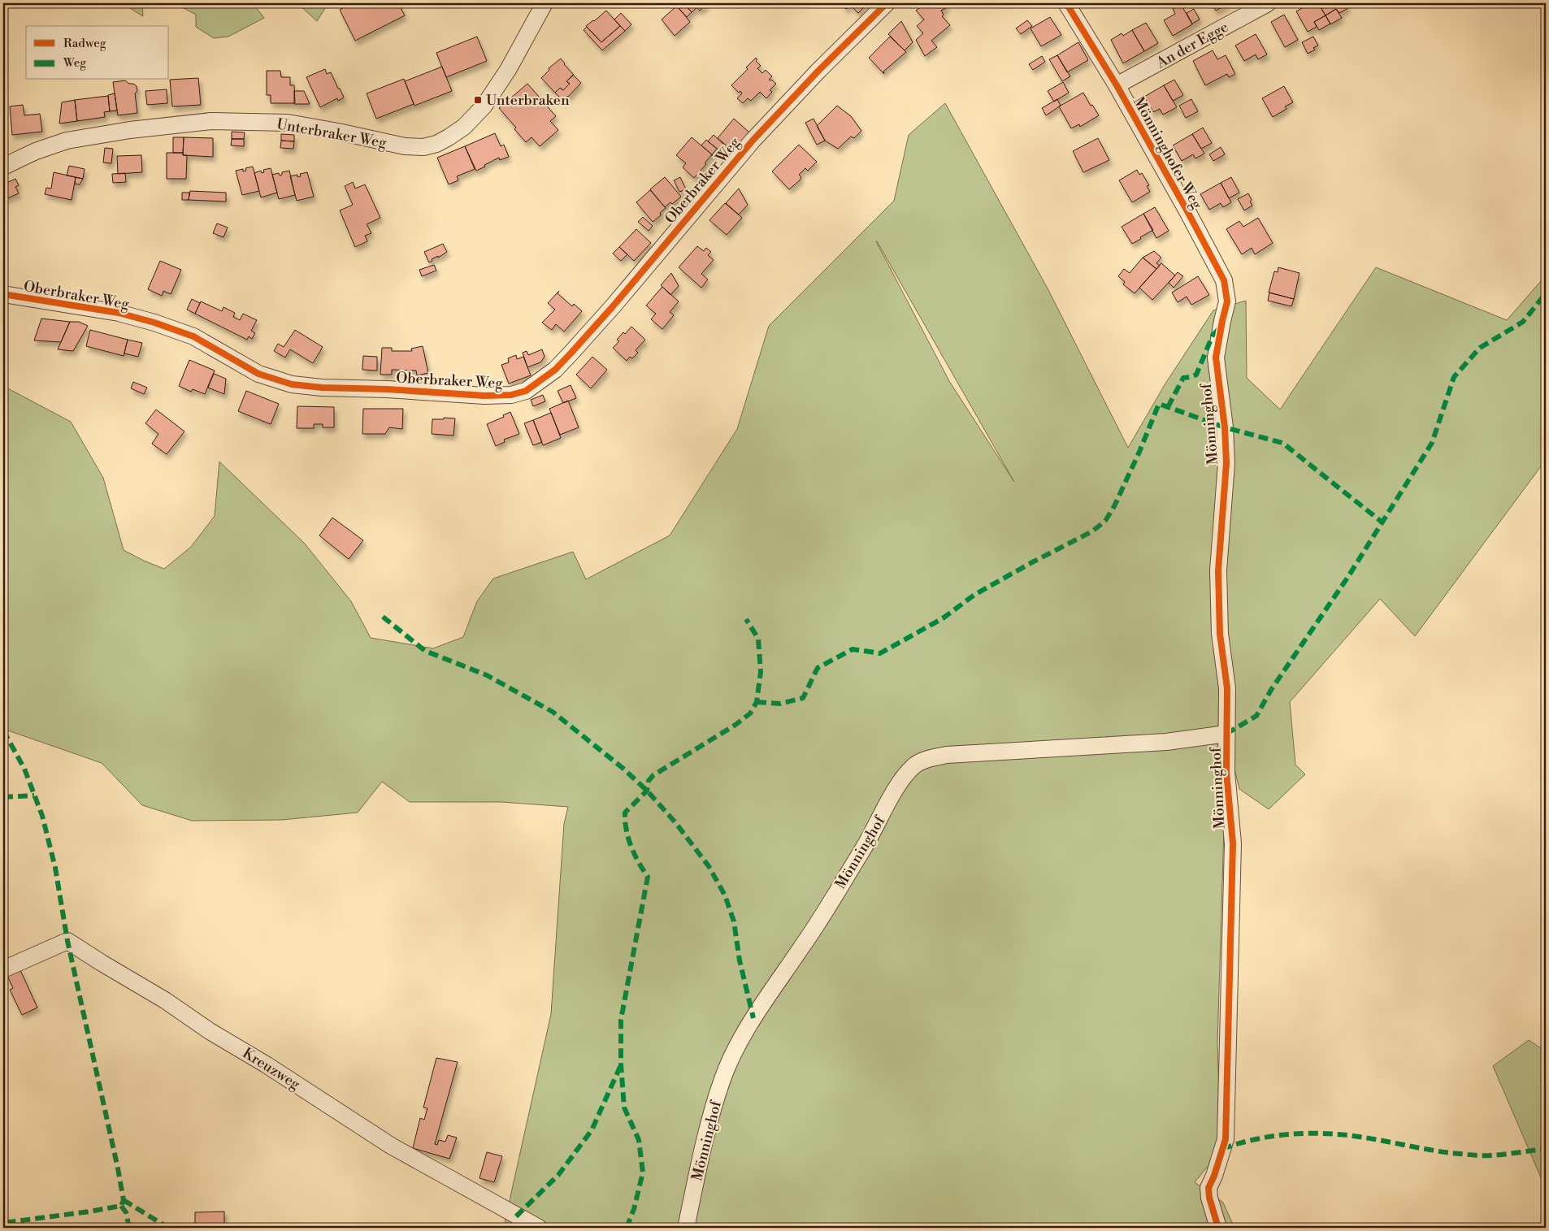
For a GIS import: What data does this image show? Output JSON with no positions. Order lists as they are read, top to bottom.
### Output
{
  "streets": {
    "street": [
      "An der Egge",
      "Unterbraker Weg",
      "Mönninghofer Weg",
      "Oberbraker Weg",
      "Mönninghof",
      "Kreuzweg"
    ]
  },
  "crossings": [
    ["An der Egge", "Mönninghofer Weg"],
    ["Mönninghofer Weg", "Mönninghof"]
  ],
  "places": {
    "transit": ["Unterbraken"]
  },
  "legend": ["Radweg", "Weg"]
}
